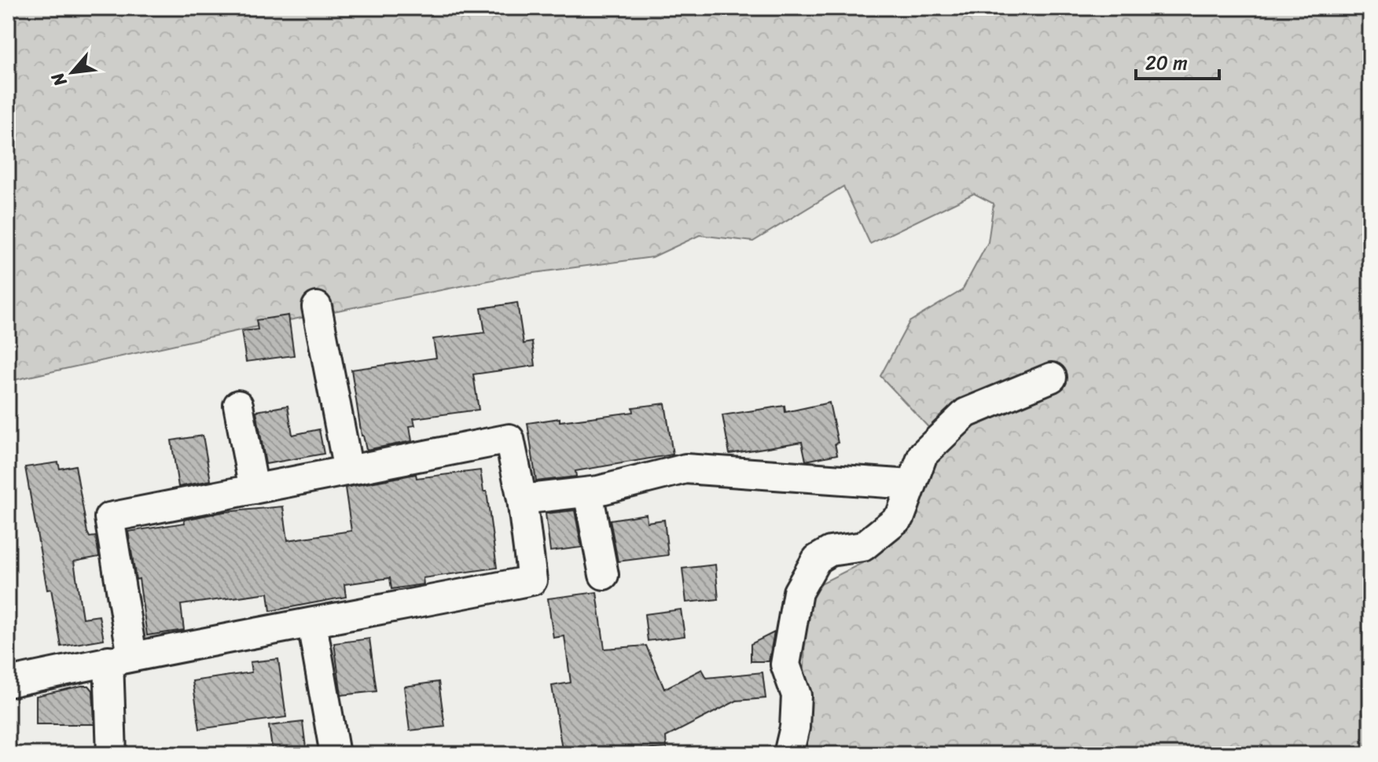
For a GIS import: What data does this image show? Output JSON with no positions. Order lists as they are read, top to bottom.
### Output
{
  "scale_bar": "20 m",
  "north": "bottom left"
}
